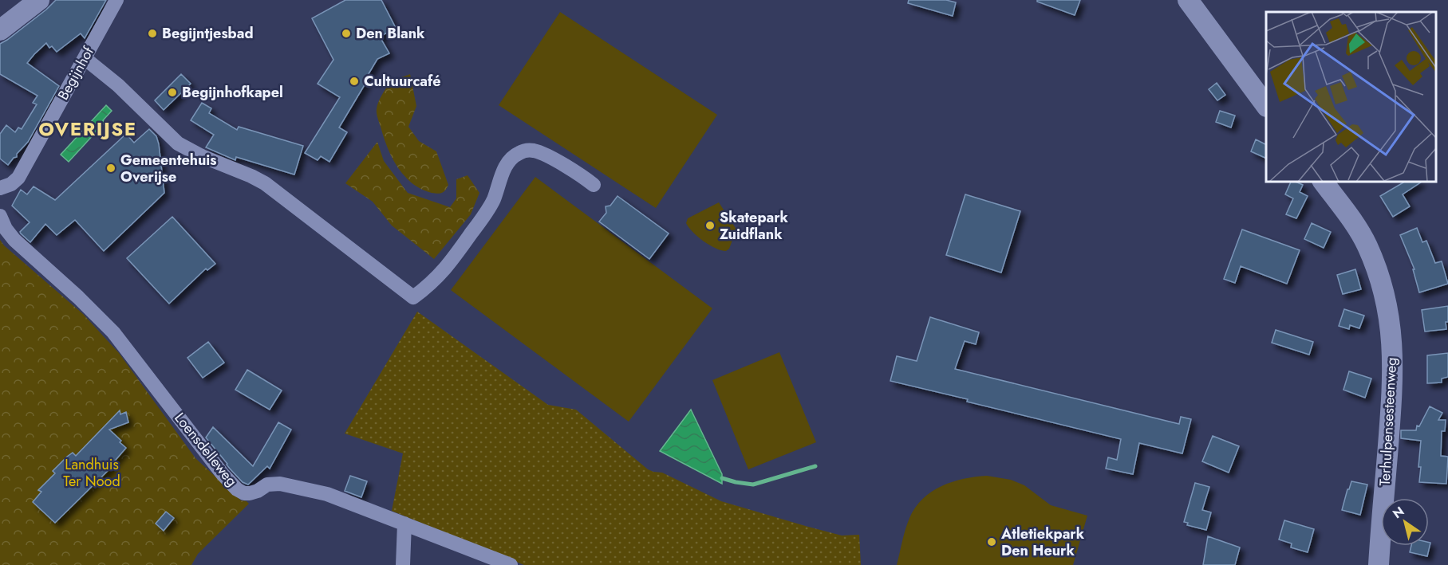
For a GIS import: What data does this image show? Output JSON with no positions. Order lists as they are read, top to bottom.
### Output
{
  "streets": {
    "main road": ["Terhulpensesteenweg"],
    "street": ["Begijnhof", "Loensdelleweg"]
  },
  "districts": ["OVERIJSE"],
  "parks": ["Landhuis Ter Nood"],
  "places": [
    "Begijntjesbad",
    "Den Blank",
    "Cultuurcafé",
    "Begijnhofkapel",
    "Gemeentehuis Overijse",
    "Skatepark Zuidflank",
    "Atletiekpark Den Heurk"
  ],
  "north": "top left"
}
